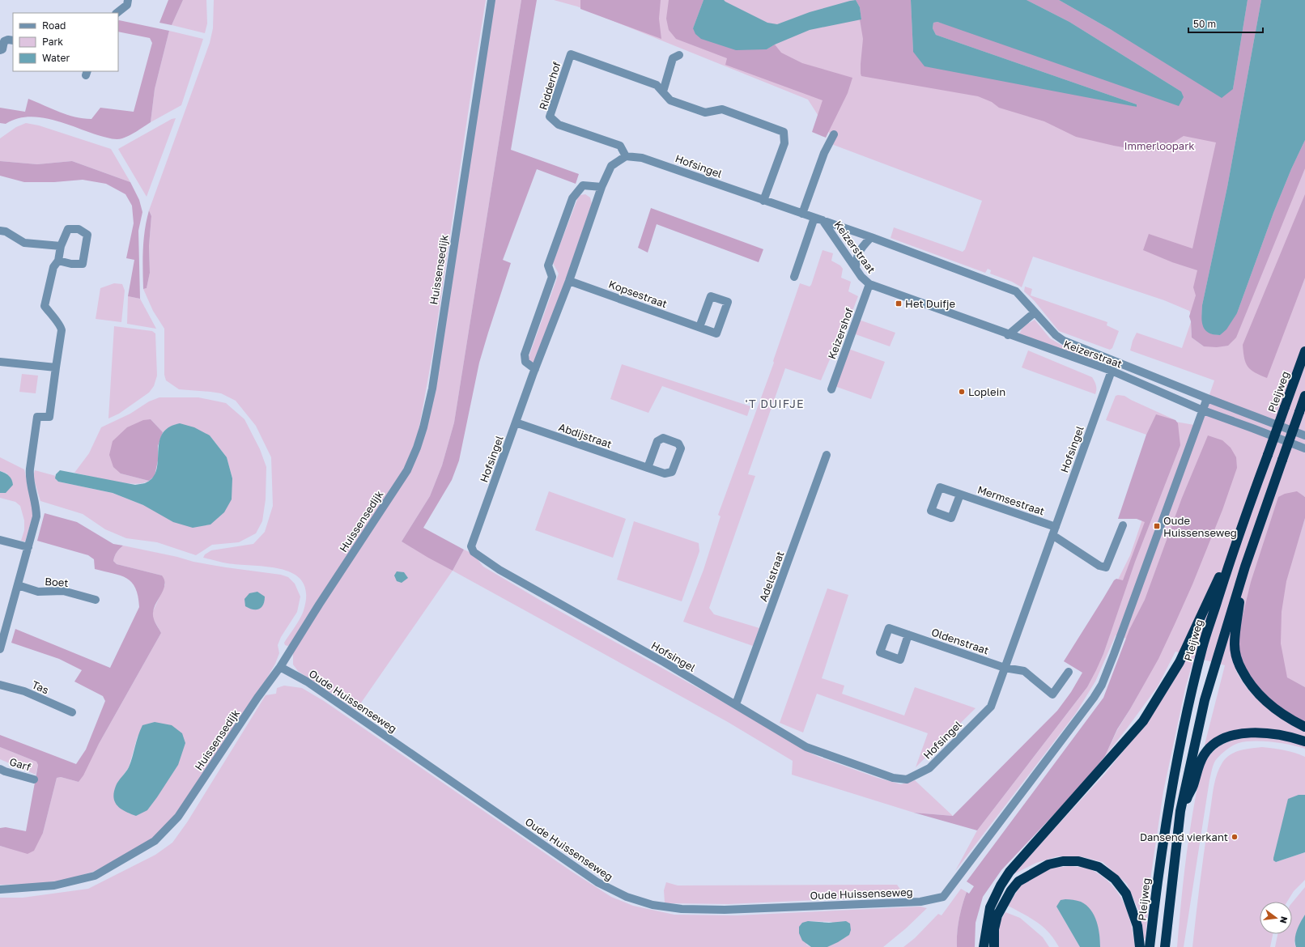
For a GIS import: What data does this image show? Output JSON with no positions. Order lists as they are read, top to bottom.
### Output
{
  "streets": {
    "highway": ["Pleijweg"],
    "street": [
      "Ridderhof",
      "Hofsingel",
      "Keizerstraat",
      "Huissensedijk",
      "Kopsestraat",
      "Keizershof",
      "Abdijstraat",
      "Mermsestraat",
      "Adelstraat",
      "Boet",
      "Oldenstraat",
      "Tas",
      "Oude Huissenseweg",
      "Garf"
    ]
  },
  "crossings": [
    ["Ridderhof", "Hofsingel"],
    ["Hofsingel", "Keizerstraat"],
    ["Hofsingel", "Kopsestraat"],
    ["Hofsingel", "Abdijstraat"],
    ["Hofsingel", "Mermsestraat"],
    ["Hofsingel", "Adelstraat"],
    ["Hofsingel", "Oldenstraat"],
    ["Keizerstraat", "Keizershof"],
    ["Keizerstraat", "Oude Huissenseweg"],
    ["Huissensedijk", "Oude Huissenseweg"]
  ],
  "districts": ["'T DUIFJE"],
  "parks": ["Immerloopark"],
  "places": {
    "transit": ["Het Duifje", "Oude Huissenseweg"],
    "other": ["Loplein", "Dansend vierkant"]
  },
  "legend": ["Road", "Park", "Water"],
  "scale_bar": "50 m",
  "north": "right"
}
